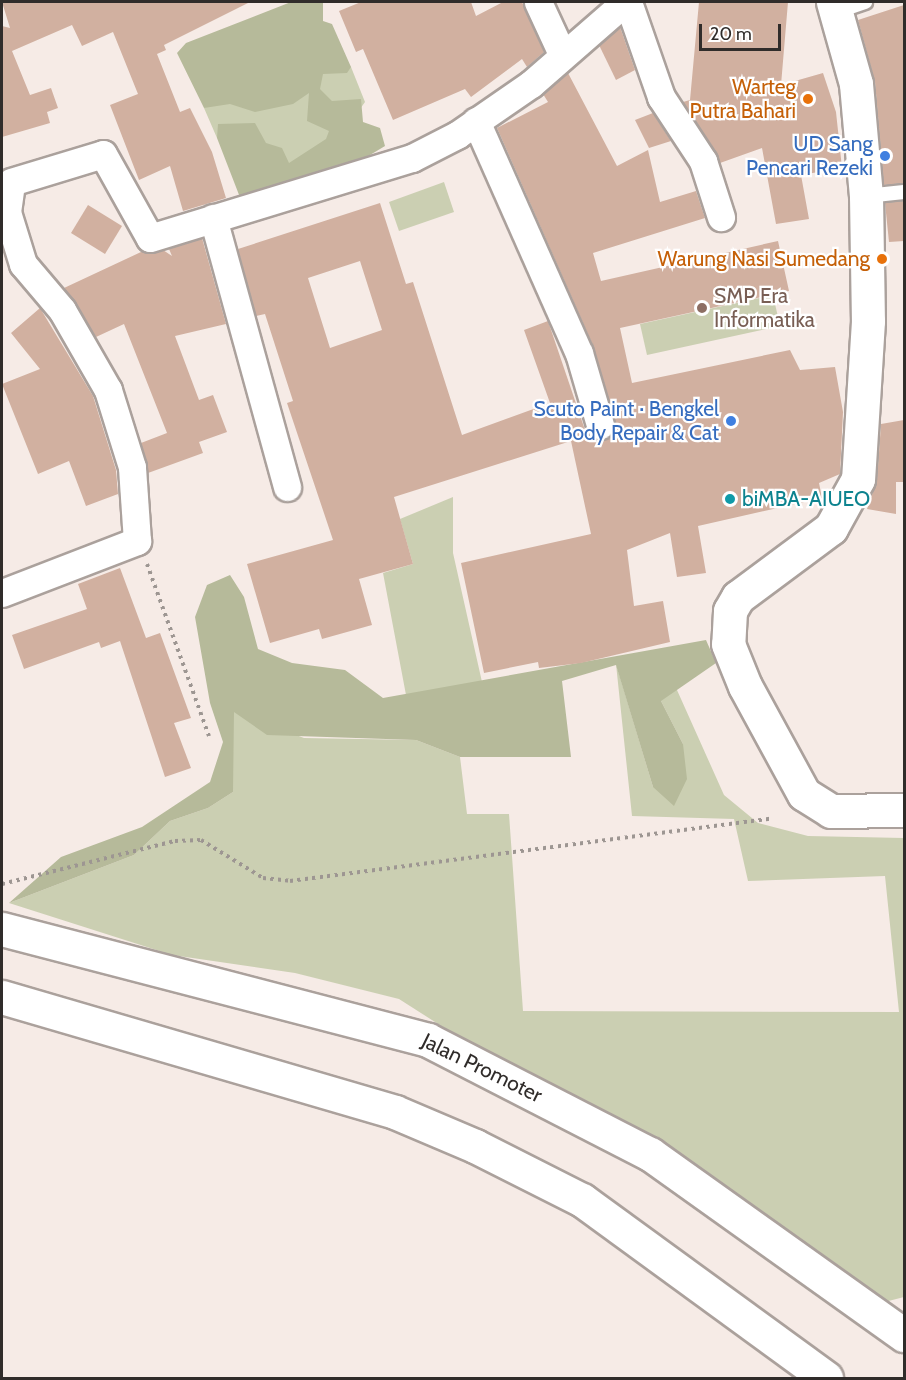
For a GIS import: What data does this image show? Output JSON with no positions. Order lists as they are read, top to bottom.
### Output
{
  "streets": {
    "street": ["Jalan Promoter"]
  },
  "places": [
    "Warteg Putra Bahari",
    "UD Sang Pencari Rezeki",
    "Warung Nasi Sumedang",
    "SMP Era Informatika",
    "Scuto Paint · Bengkel Body Repair & Cat",
    "biMBA-AIUEO"
  ],
  "scale_bar": "20 m"
}
